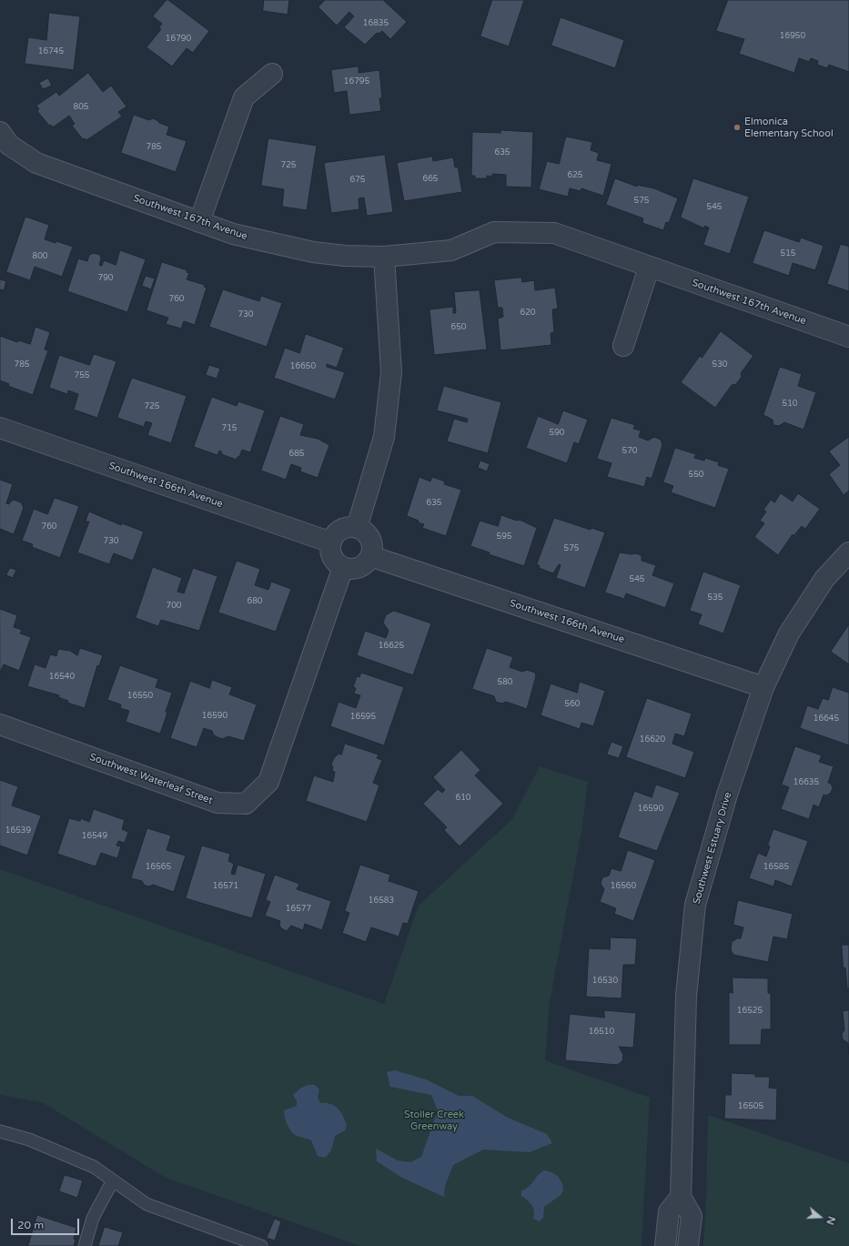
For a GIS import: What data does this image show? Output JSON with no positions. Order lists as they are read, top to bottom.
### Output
{
  "streets": {
    "street": [
      "Southwest 167th Avenue",
      "Southwest 166th Avenue",
      "Southwest Waterleaf Street",
      "Southwest Estuary Drive"
    ]
  },
  "crossings": [
    ["Southwest 166th Avenue", "Southwest Waterleaf Street"],
    ["Southwest 166th Avenue", "Southwest Estuary Drive"]
  ],
  "parks": ["Stoller Creek Greenway"],
  "places": ["Elmonica Elementary School"],
  "house_numbers": [
    "16835",
    "16950",
    "16790",
    "16745",
    "16795",
    "805",
    "785",
    "635",
    "725",
    "625",
    "665",
    "675",
    "575",
    "545",
    "515",
    "800",
    "790",
    "760",
    "620",
    "730",
    "650",
    "785",
    "530",
    "16650",
    "755",
    "510",
    "725",
    "715",
    "590",
    "570",
    "685",
    "550",
    "635",
    "760",
    "595",
    "730",
    "575",
    "545",
    "535",
    "680",
    "700",
    "16625",
    "16540",
    "580",
    "16550",
    "560",
    "16590",
    "16595",
    "16645",
    "16620",
    "16635",
    "610",
    "16590",
    "16539",
    "16549",
    "16565",
    "16585",
    "16571",
    "16560",
    "16583",
    "16577",
    "16530",
    "16525",
    "16510",
    "16505"
  ],
  "scale_bar": "20 m",
  "north": "right"
}
